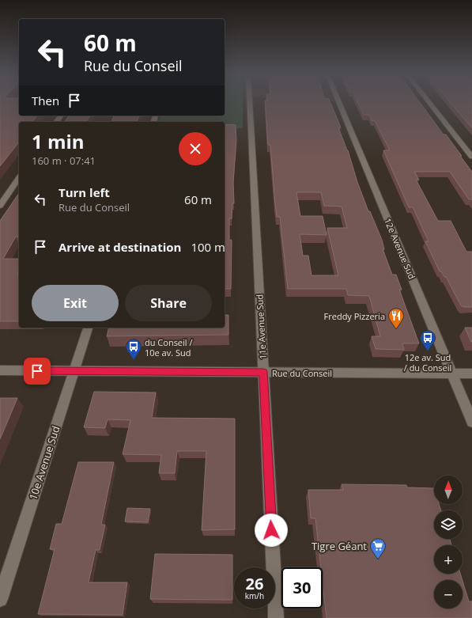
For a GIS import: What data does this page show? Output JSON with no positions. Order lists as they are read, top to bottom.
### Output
{
  "streets": {
    "street": [
      "12e Avenue Sud",
      "11e Avenue Sud",
      "Rue du Conseil",
      "10e Avenue Sud"
    ]
  },
  "crossings": [
    ["12e Avenue Sud", "Rue du Conseil"],
    ["11e Avenue Sud", "Rue du Conseil"],
    ["Rue du Conseil", "10e Avenue Sud"]
  ],
  "places": {
    "restaurant": ["Freddy Pizzeria"],
    "bus stop": ["12e av. Sud / du Conseil", "du Conseil / 10e av. Sud"],
    "supermarket": ["Tigre Géant"]
  },
  "north": "top",
  "page": {
    "turn": ["60 m", "Rue du Conseil"],
    "then": "Then",
    "heading": ["1 min", "160 m · 07:41"],
    "list": [
      {
        "name": "Turn left",
        "note": "Rue du Conseil",
        "value": "60 m"
      },
      {
        "name": "Arrive at destination",
        "value": "100 m"
      }
    ],
    "buttons": ["Exit", "Share"],
    "map_buttons": ["+", "−"],
    "speed": "26 km/h",
    "limit": "30"
  }
}
